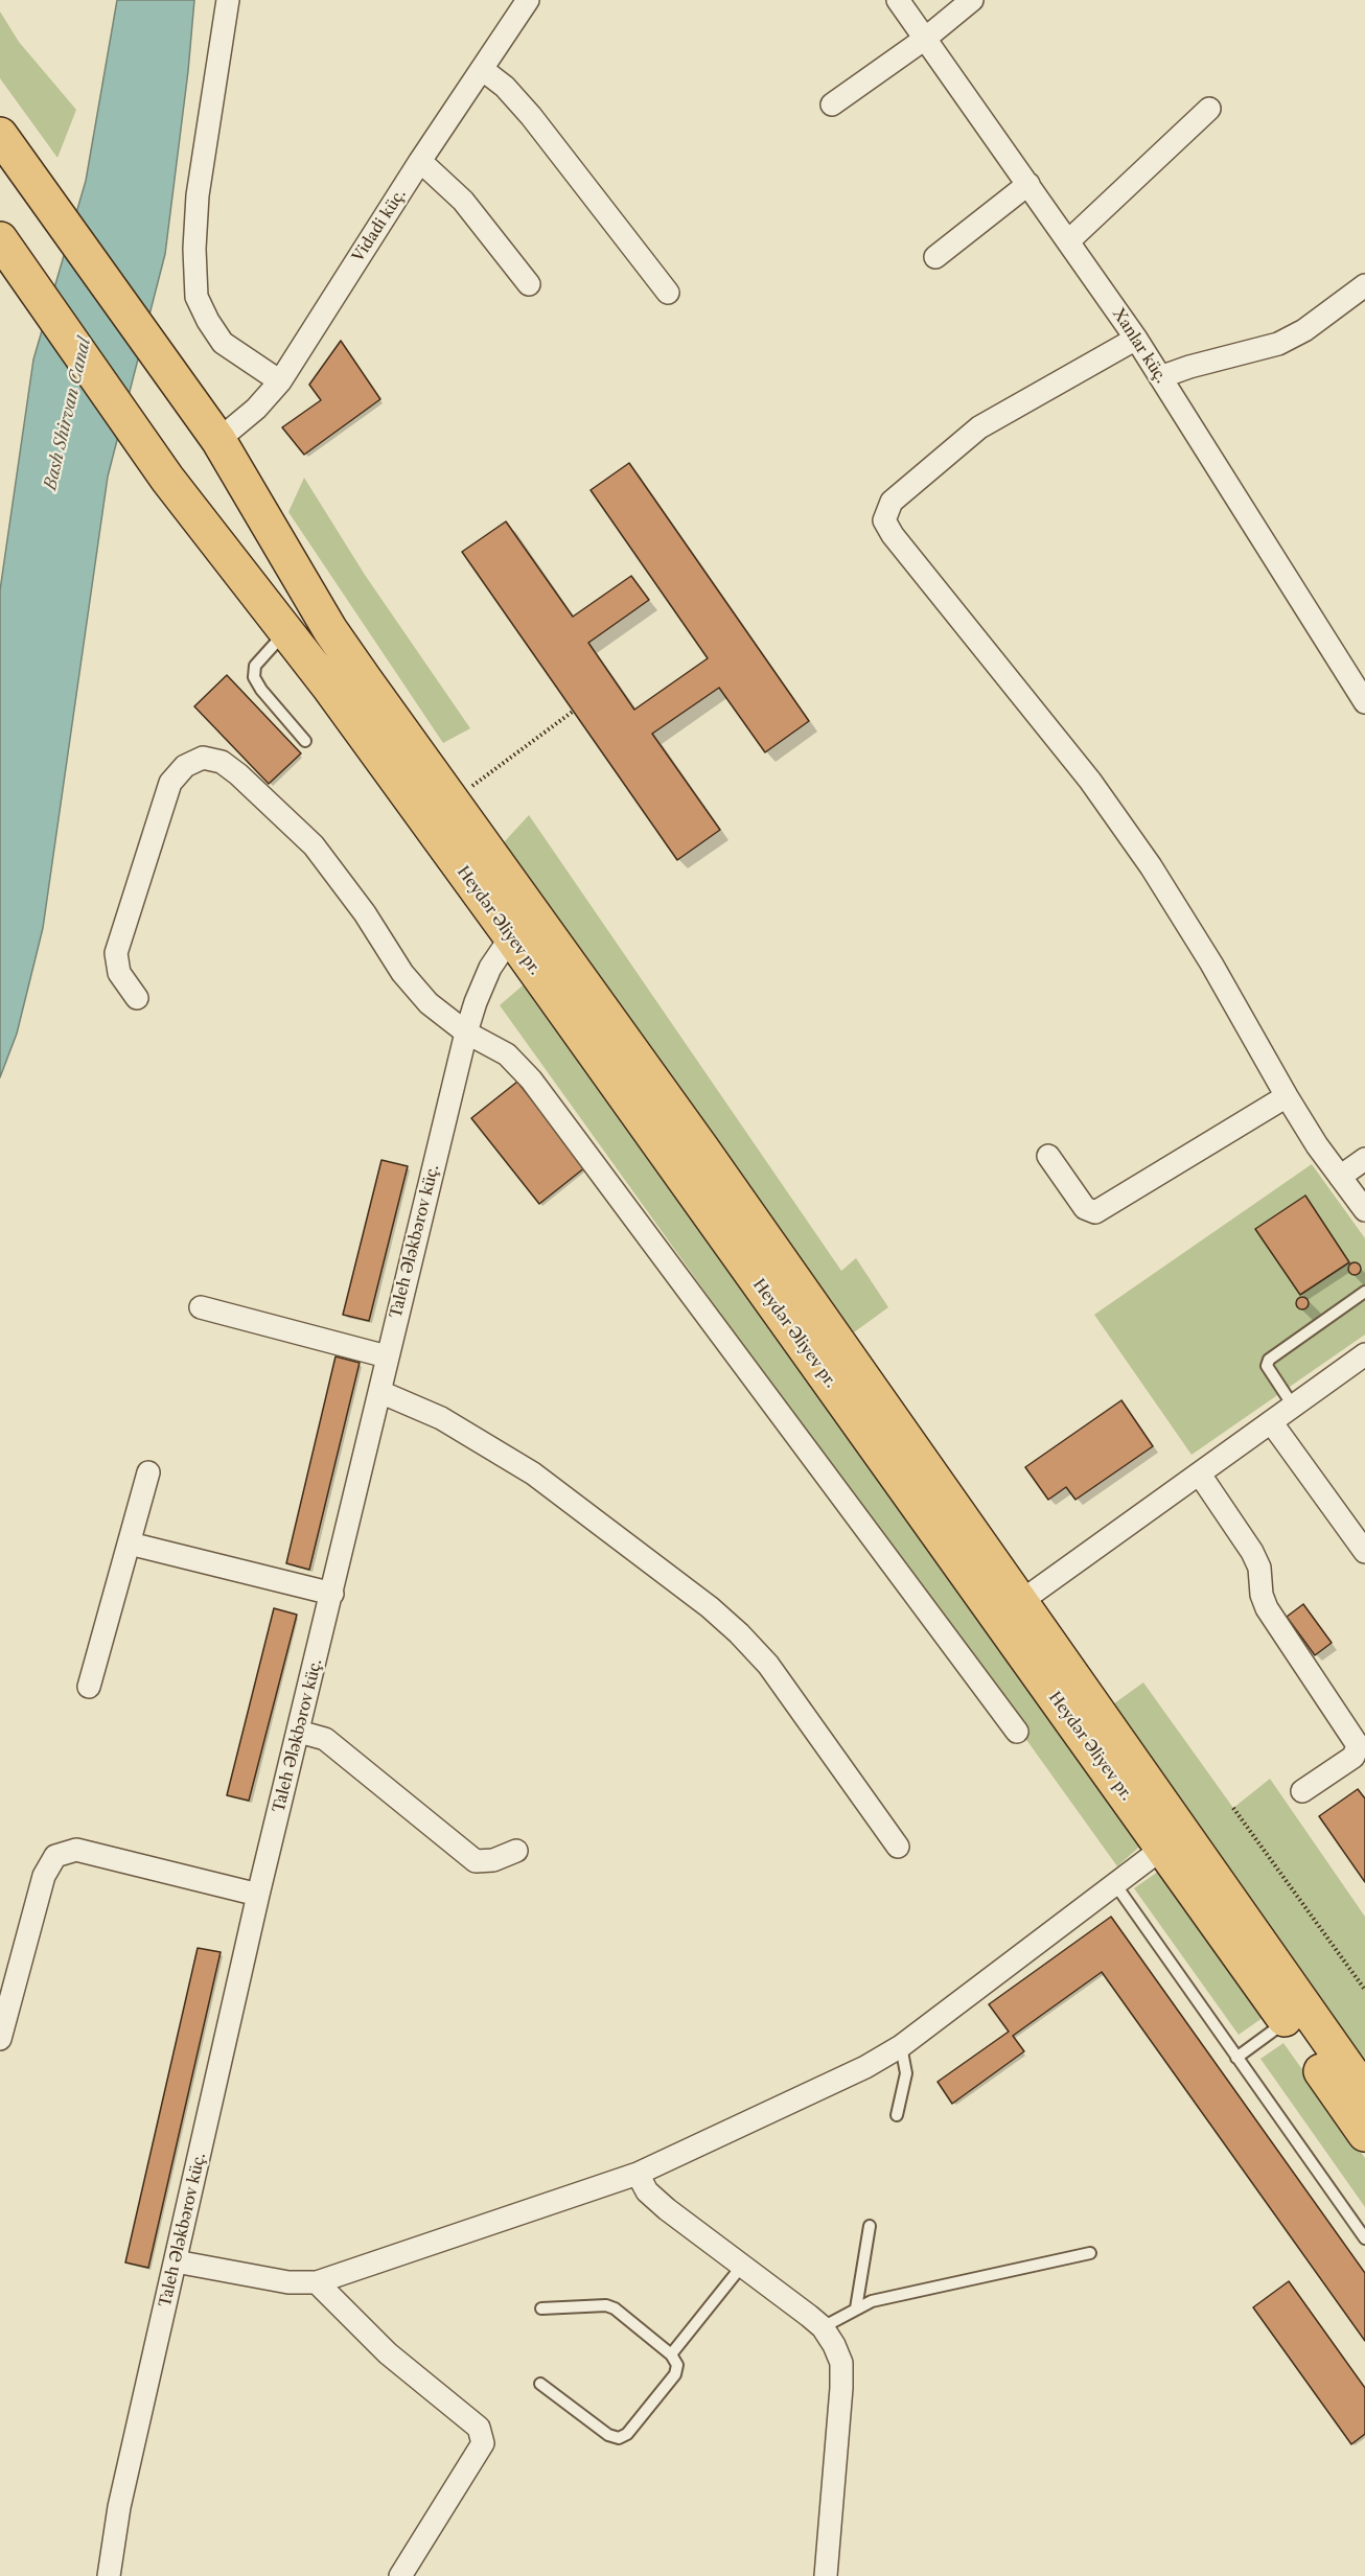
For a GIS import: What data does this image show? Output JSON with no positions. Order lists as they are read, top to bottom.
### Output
{
  "streets": {
    "main road": ["Heydər Əliyev pr."],
    "street": ["Vidadi küç.", "Xanlar küç.", "Taleh Ələkbərov küç."]
  },
  "crossings": [
    ["Vidadi küç.", "Heydər Əliyev pr."],
    ["Heydər Əliyev pr.", "Taleh Ələkbərov küç."]
  ],
  "water": ["Bash Shirvan Canal"]
}
